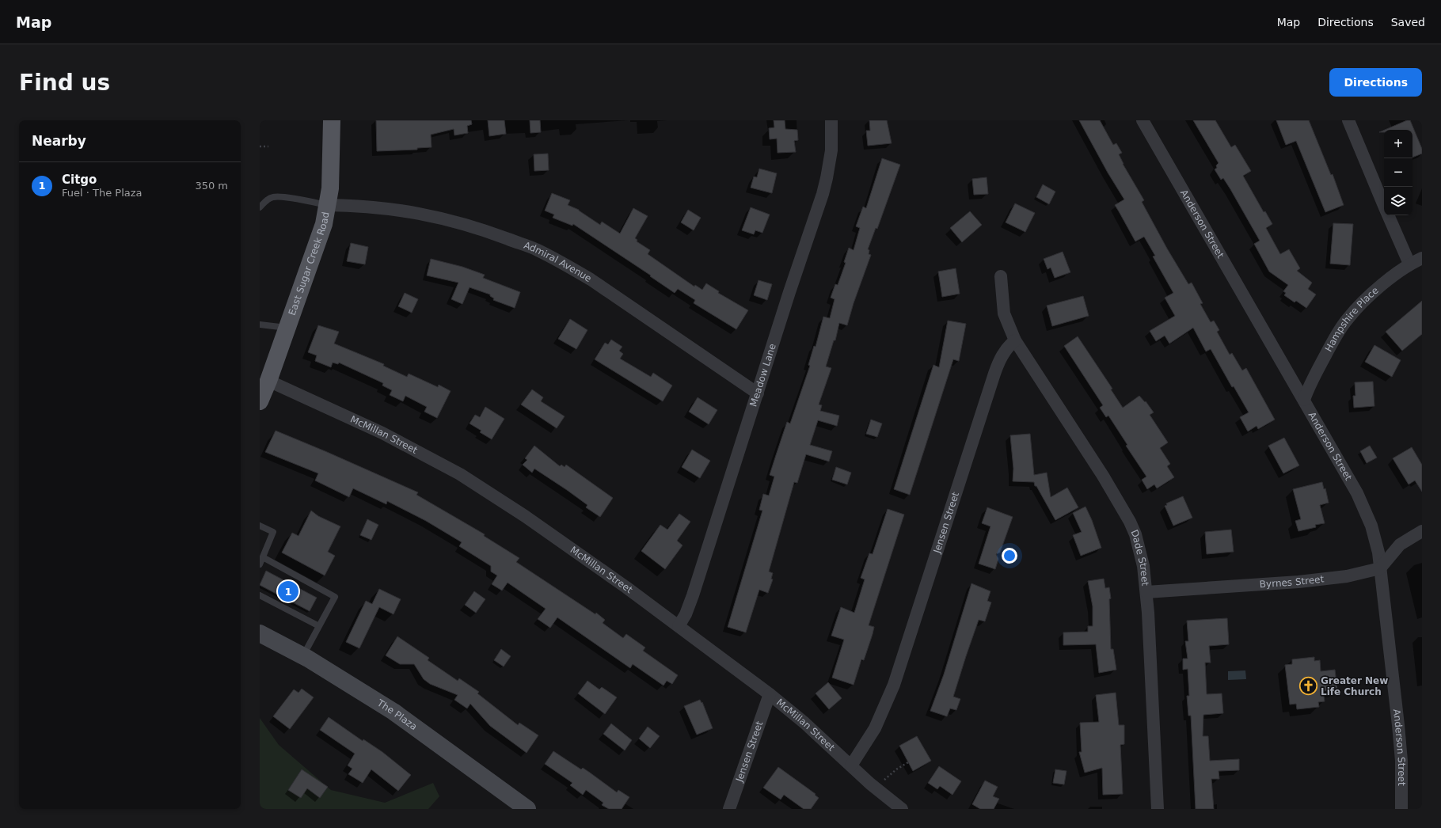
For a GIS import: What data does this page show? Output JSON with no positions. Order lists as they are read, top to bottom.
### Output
{
  "streets": {
    "main road": ["East Sugar Creek Road", "The Plaza"],
    "street": [
      "Anderson Street",
      "Admiral Avenue",
      "Hampshire Place",
      "Meadow Lane",
      "McMillan Street",
      "Jensen Street",
      "Dade Street",
      "Byrnes Street"
    ]
  },
  "crossings": [
    ["Anderson Street", "Hampshire Place"],
    ["Anderson Street", "Byrnes Street"],
    ["Admiral Avenue", "East Sugar Creek Road"],
    ["Admiral Avenue", "Meadow Lane"],
    ["East Sugar Creek Road", "McMillan Street"],
    ["Meadow Lane", "McMillan Street"],
    ["McMillan Street", "Jensen Street"],
    ["Jensen Street", "Dade Street"],
    ["Dade Street", "Byrnes Street"]
  ],
  "places": {
    "church": ["Greater New Life Church"]
  },
  "page": {
    "header": "Map",
    "nav": ["Map", "Directions", "Saved"],
    "buttons": "Directions",
    "title": "Find us",
    "heading": "Nearby",
    "map_buttons": ["+", "−"],
    "list": [
      {
        "mark": "1",
        "name": "Citgo",
        "note": "Fuel · The Plaza",
        "value": "350 m"
      }
    ],
    "pins": "1"
  }
}
